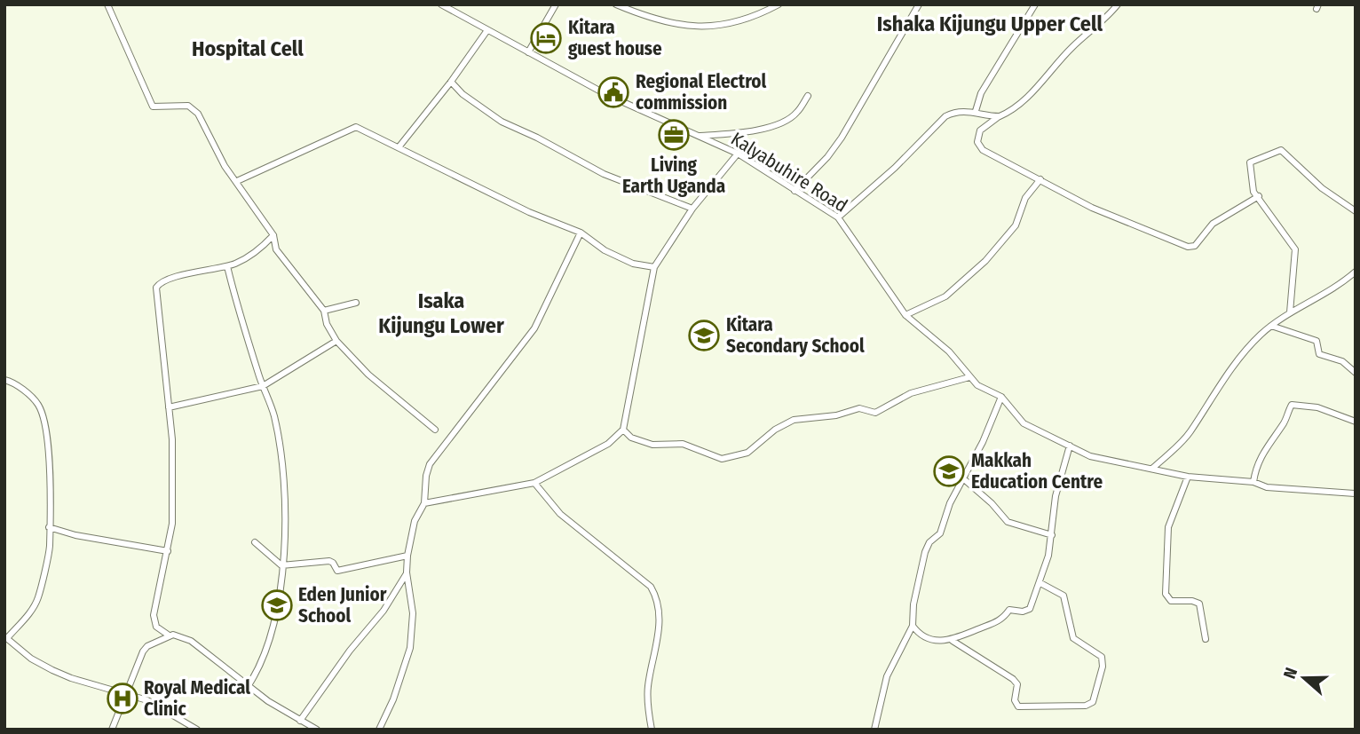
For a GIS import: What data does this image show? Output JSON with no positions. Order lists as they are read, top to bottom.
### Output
{
  "streets": {
    "street": ["Kalyabuhire Road"]
  },
  "districts": ["Ishaka Kijungu Upper Cell", "Hospital Cell", "Isaka Kijungu Lower"],
  "places": {
    "hotel": ["Kitara guest house"],
    "public building": ["Regional Electrol commission"],
    "office": ["Living Earth Uganda"],
    "school or university": ["Kitara Secondary School", "Makkah Education Centre", "Eden Junior School"],
    "hospital": ["Royal Medical Clinic"]
  },
  "north": "left"
}
